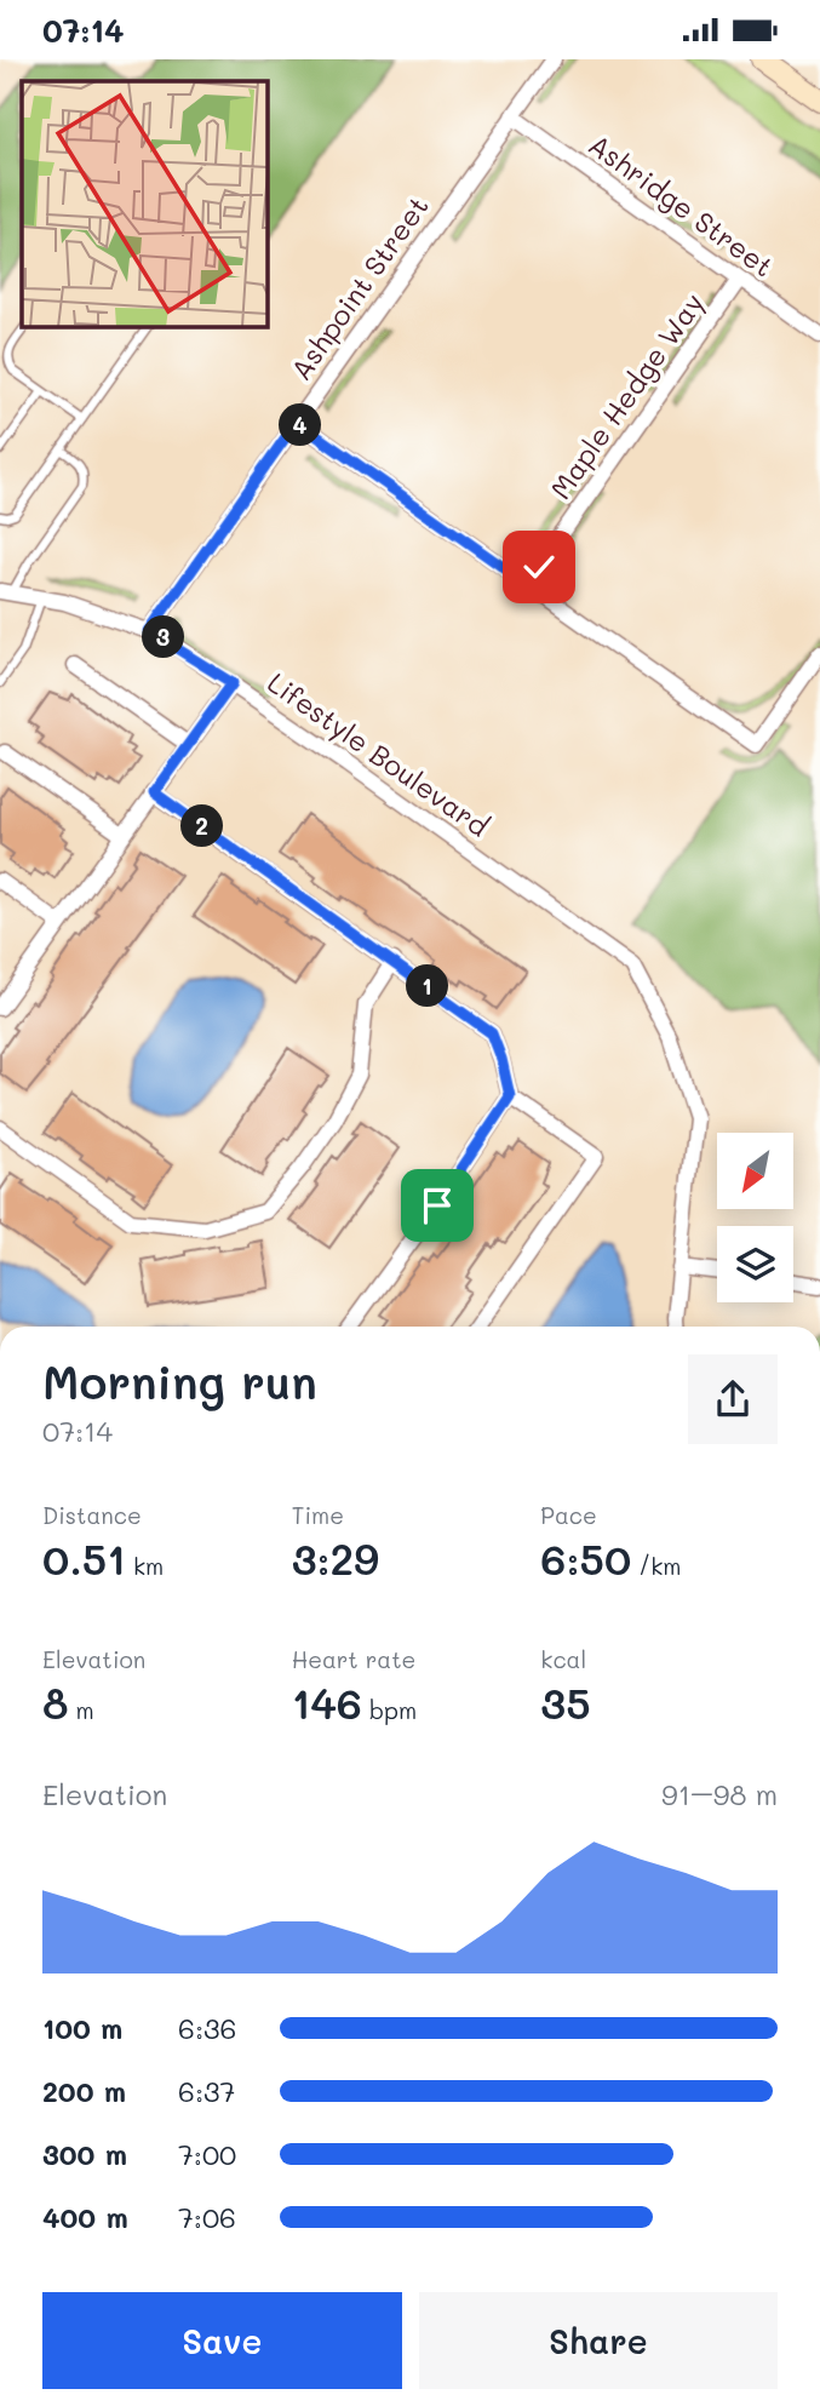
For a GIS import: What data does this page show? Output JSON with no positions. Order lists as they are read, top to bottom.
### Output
{
  "streets": {
    "street": [
      "Ashridge Street",
      "Ashpoint Street",
      "Maple Hedge Way",
      "Lifestyle Boulevard"
    ]
  },
  "crossings": [
    ["Ashridge Street", "Ashpoint Street"],
    ["Ashridge Street", "Maple Hedge Way"],
    ["Ashpoint Street", "Lifestyle Boulevard"]
  ],
  "north": "bottom left",
  "page": {
    "status": "07:14",
    "pins": [
      "4",
      "3",
      "2",
      "1"
    ],
    "heading": ["Morning run", "07:14"],
    "stats": [
      ["Distance", "0.51 km"],
      ["Time", "3:29"],
      ["Pace", "6:50 /km"],
      ["Elevation", "8 m"],
      ["Heart rate", "146 bpm"],
      ["kcal", "35"]
    ],
    "chart": ["Elevation", "91–98 m"],
    "list": [
      {
        "name": "100 m",
        "note": "6:36"
      },
      {
        "name": "200 m",
        "note": "6:37"
      },
      {
        "name": "300 m",
        "note": "7:00"
      },
      {
        "name": "400 m",
        "note": "7:06"
      }
    ],
    "buttons": ["Save", "Share"]
  }
}
